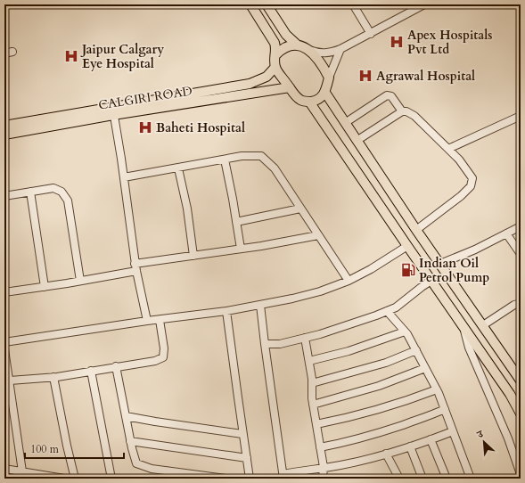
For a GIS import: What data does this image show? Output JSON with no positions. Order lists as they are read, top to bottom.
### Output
{
  "streets": {
    "main road": ["CALGIRI ROAD"]
  },
  "places": {
    "hospital": [
      "Apex Hospitals Pvt Ltd",
      "Jaipur Calgary Eye Hospital",
      "Agrawal Hospital",
      "Baheti Hospital"
    ],
    "fuel station": ["Indian Oil Petrol Pump"]
  },
  "scale_bar": "100 m",
  "north": "top left"
}
